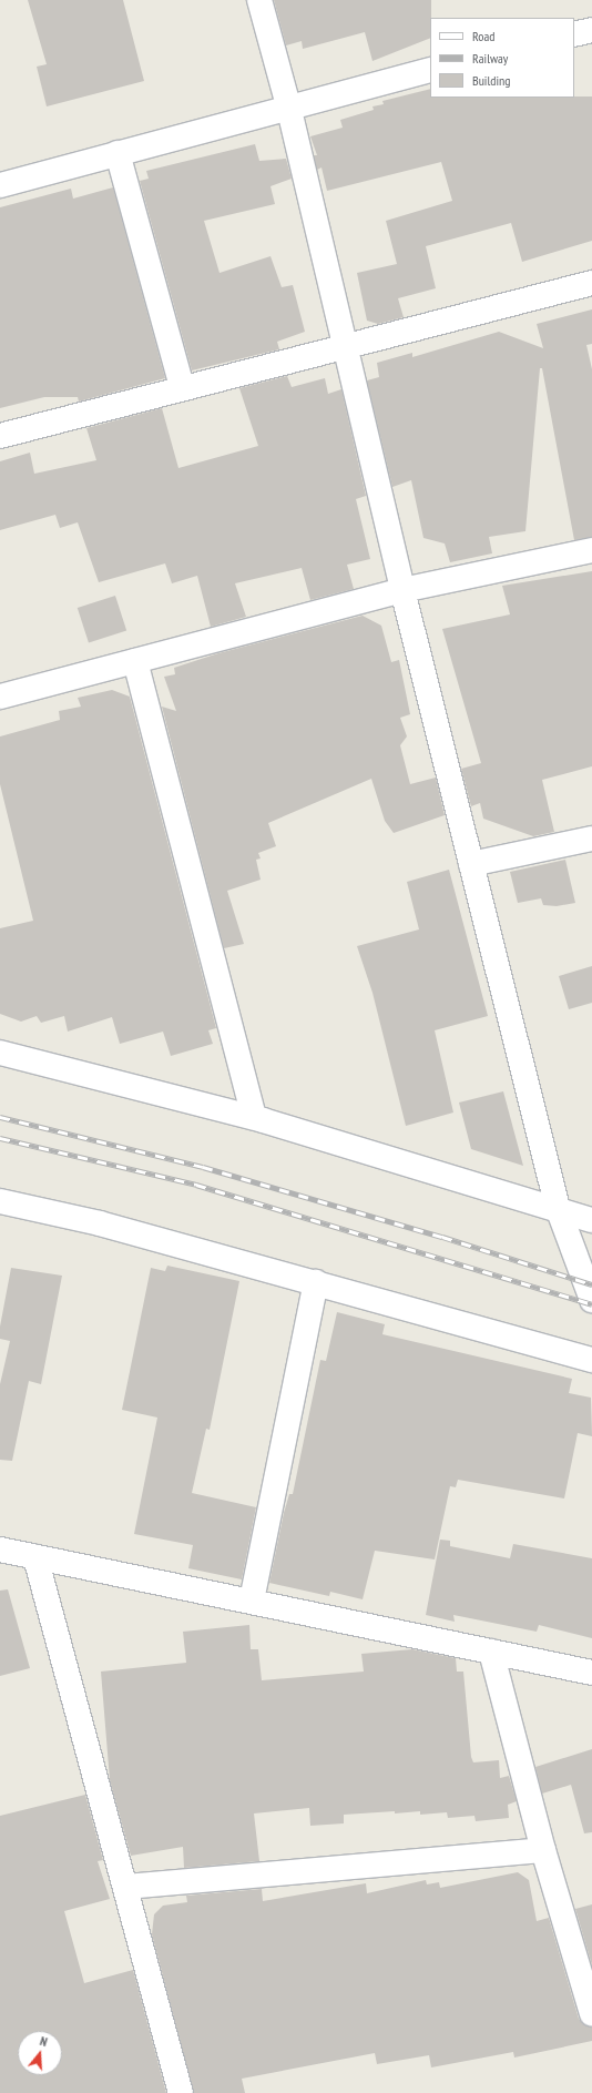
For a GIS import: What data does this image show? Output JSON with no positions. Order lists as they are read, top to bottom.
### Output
{
  "legend": ["Road", "Railway", "Building"],
  "north": "top"
}
